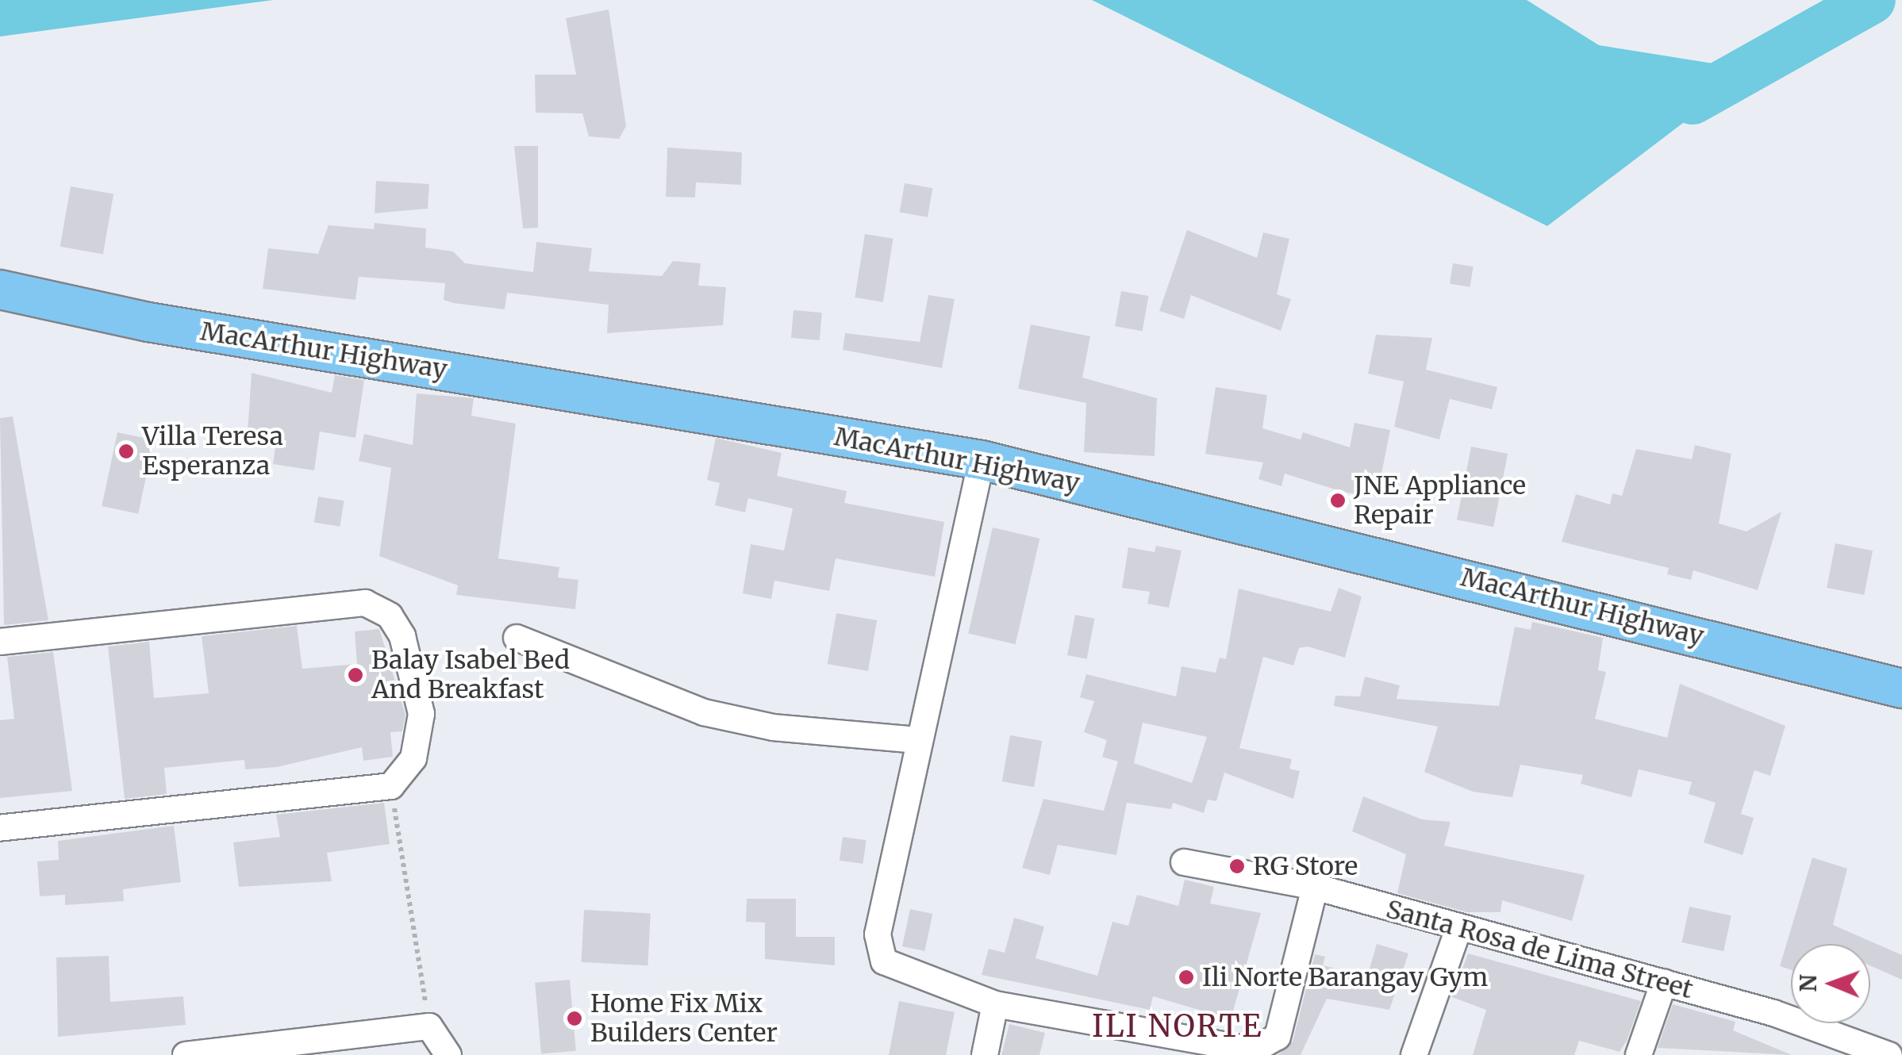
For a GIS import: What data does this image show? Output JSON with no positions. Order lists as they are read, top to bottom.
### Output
{
  "streets": {
    "highway": ["MacArthur Highway"],
    "street": ["Santa Rosa de Lima Street"]
  },
  "districts": ["ILI NORTE"],
  "places": [
    "Villa Teresa Esperanza",
    "JNE Appliance Repair",
    "Balay Isabel Bed And Breakfast",
    "RG Store",
    "Ili Norte Barangay Gym",
    "Home Fix Mix Builders Center"
  ],
  "north": "left"
}
